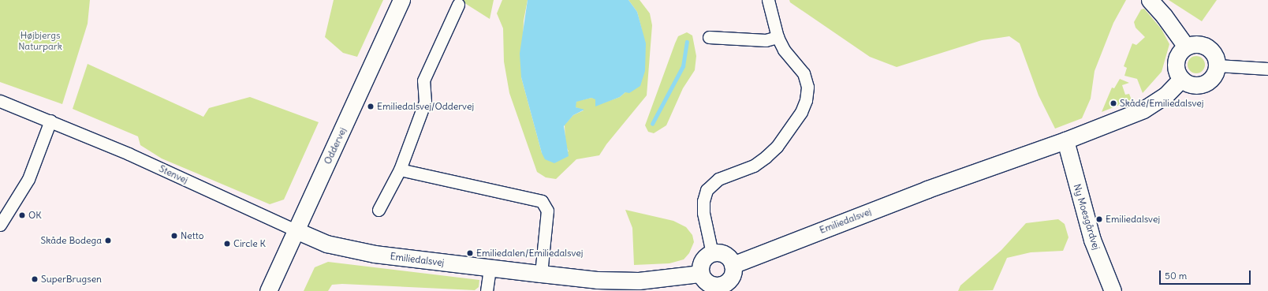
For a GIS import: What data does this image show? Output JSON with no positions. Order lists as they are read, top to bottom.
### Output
{
  "streets": {
    "street": [
      "Oddervej",
      "Stenvej",
      "Ny Moesgårdvej",
      "Emiliedalsvej"
    ]
  },
  "crossings": [
    ["Oddervej", "Stenvej"],
    ["Oddervej", "Emiliedalsvej"],
    ["Stenvej", "Emiliedalsvej"],
    ["Ny Moesgårdvej", "Emiliedalsvej"]
  ],
  "parks": ["Højbjergs Naturpark"],
  "places": [
    "Skåde/Emiliedalsvej",
    "Emiliedalsvej/Oddervej",
    "OK",
    "Emiliedalsvej",
    "Netto",
    "Skåde Bodega",
    "Circle K",
    "Emiliedalen/Emiliedalsvej",
    "SuperBrugsen"
  ],
  "scale_bar": "50 m"
}
